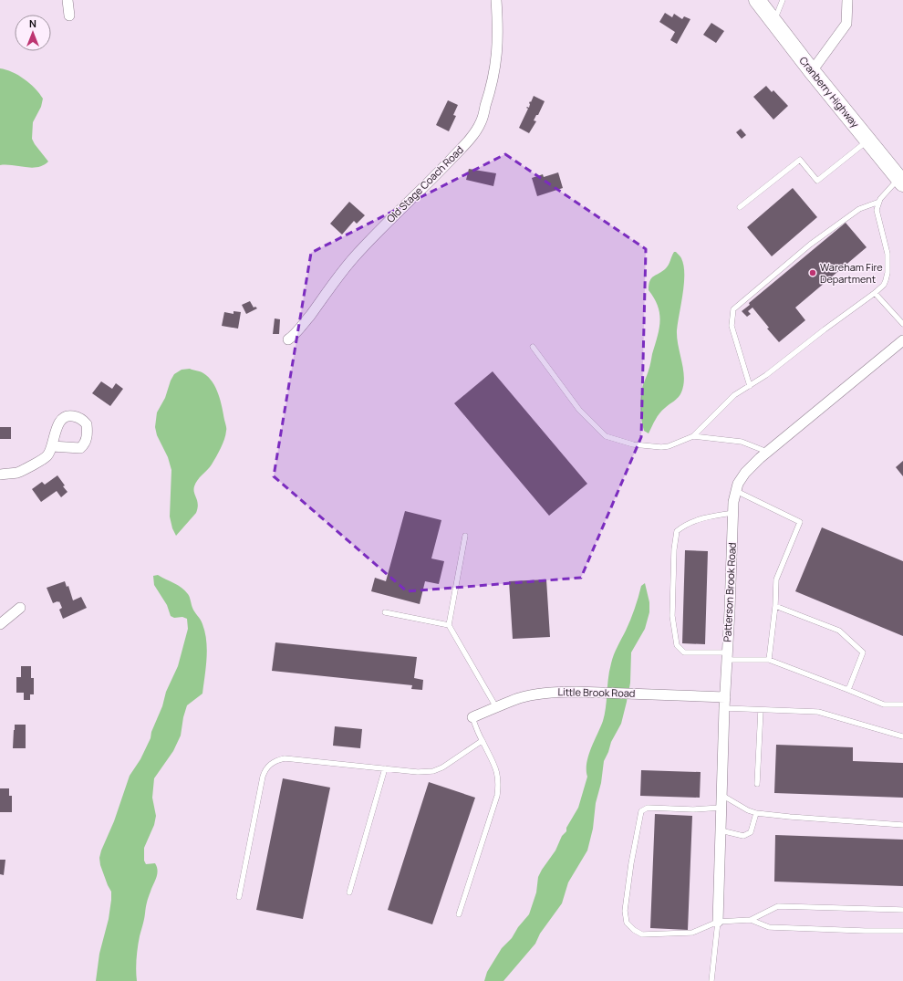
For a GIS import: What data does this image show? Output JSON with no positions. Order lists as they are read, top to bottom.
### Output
{
  "streets": {
    "main road": ["Cranberry Highway"],
    "street": ["Old Stage Coach Road", "Patterson Brook Road", "Little Brook Road"]
  },
  "crossings": [
    ["Patterson Brook Road", "Little Brook Road"]
  ],
  "places": ["Wareham Fire Department"],
  "north": "top"
}
